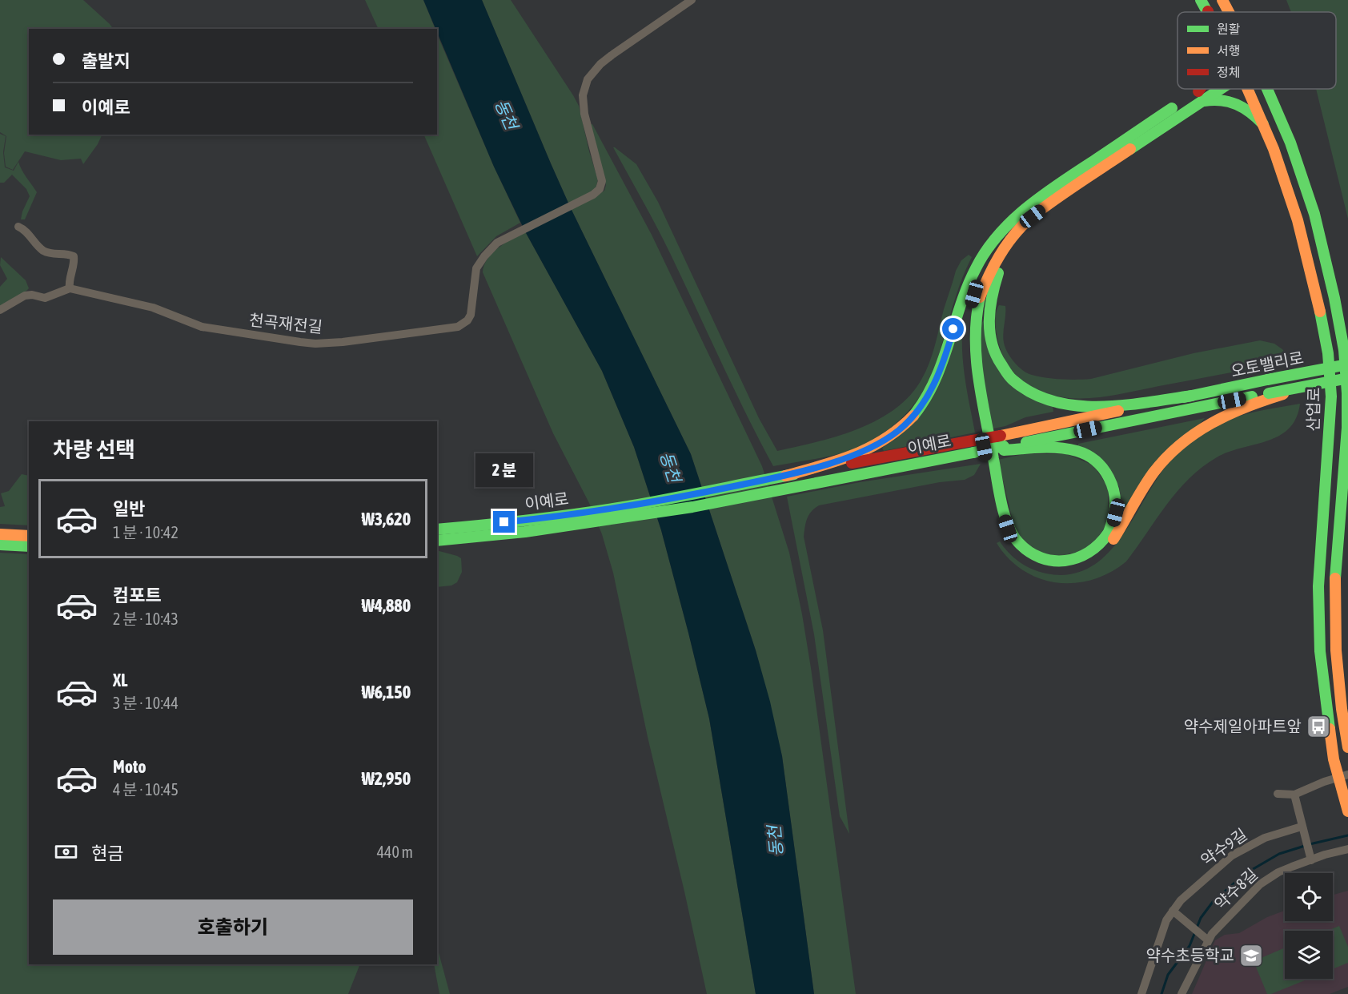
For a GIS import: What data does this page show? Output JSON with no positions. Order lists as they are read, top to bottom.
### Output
{
  "streets": {
    "main road": ["오토밸리로", "산업로", "이예로"],
    "street": ["천곡재전길", "약수9길", "약수8길"]
  },
  "water": ["동천"],
  "places": {
    "bus stop": ["약수제일아파트앞"],
    "school or university": ["약수초등학교"]
  },
  "legend": ["원활", "서행", "정체"],
  "page": {
    "banner": ["출발지", "이예로"],
    "heading": "차량 선택",
    "bubble": "2 분",
    "list": [
      {
        "name": "일반",
        "note": "1 분 · 10:42",
        "value": "₩3,620"
      },
      {
        "name": "컴포트",
        "note": "2 분 · 10:43",
        "value": "₩4,880"
      },
      {
        "name": "XL",
        "note": "3 분 · 10:44",
        "value": "₩6,150"
      },
      {
        "name": "Moto",
        "note": "4 분 · 10:45",
        "value": "₩2,950"
      }
    ],
    "pay": ["현금", "440 m"],
    "buttons": "호출하기"
  }
}
